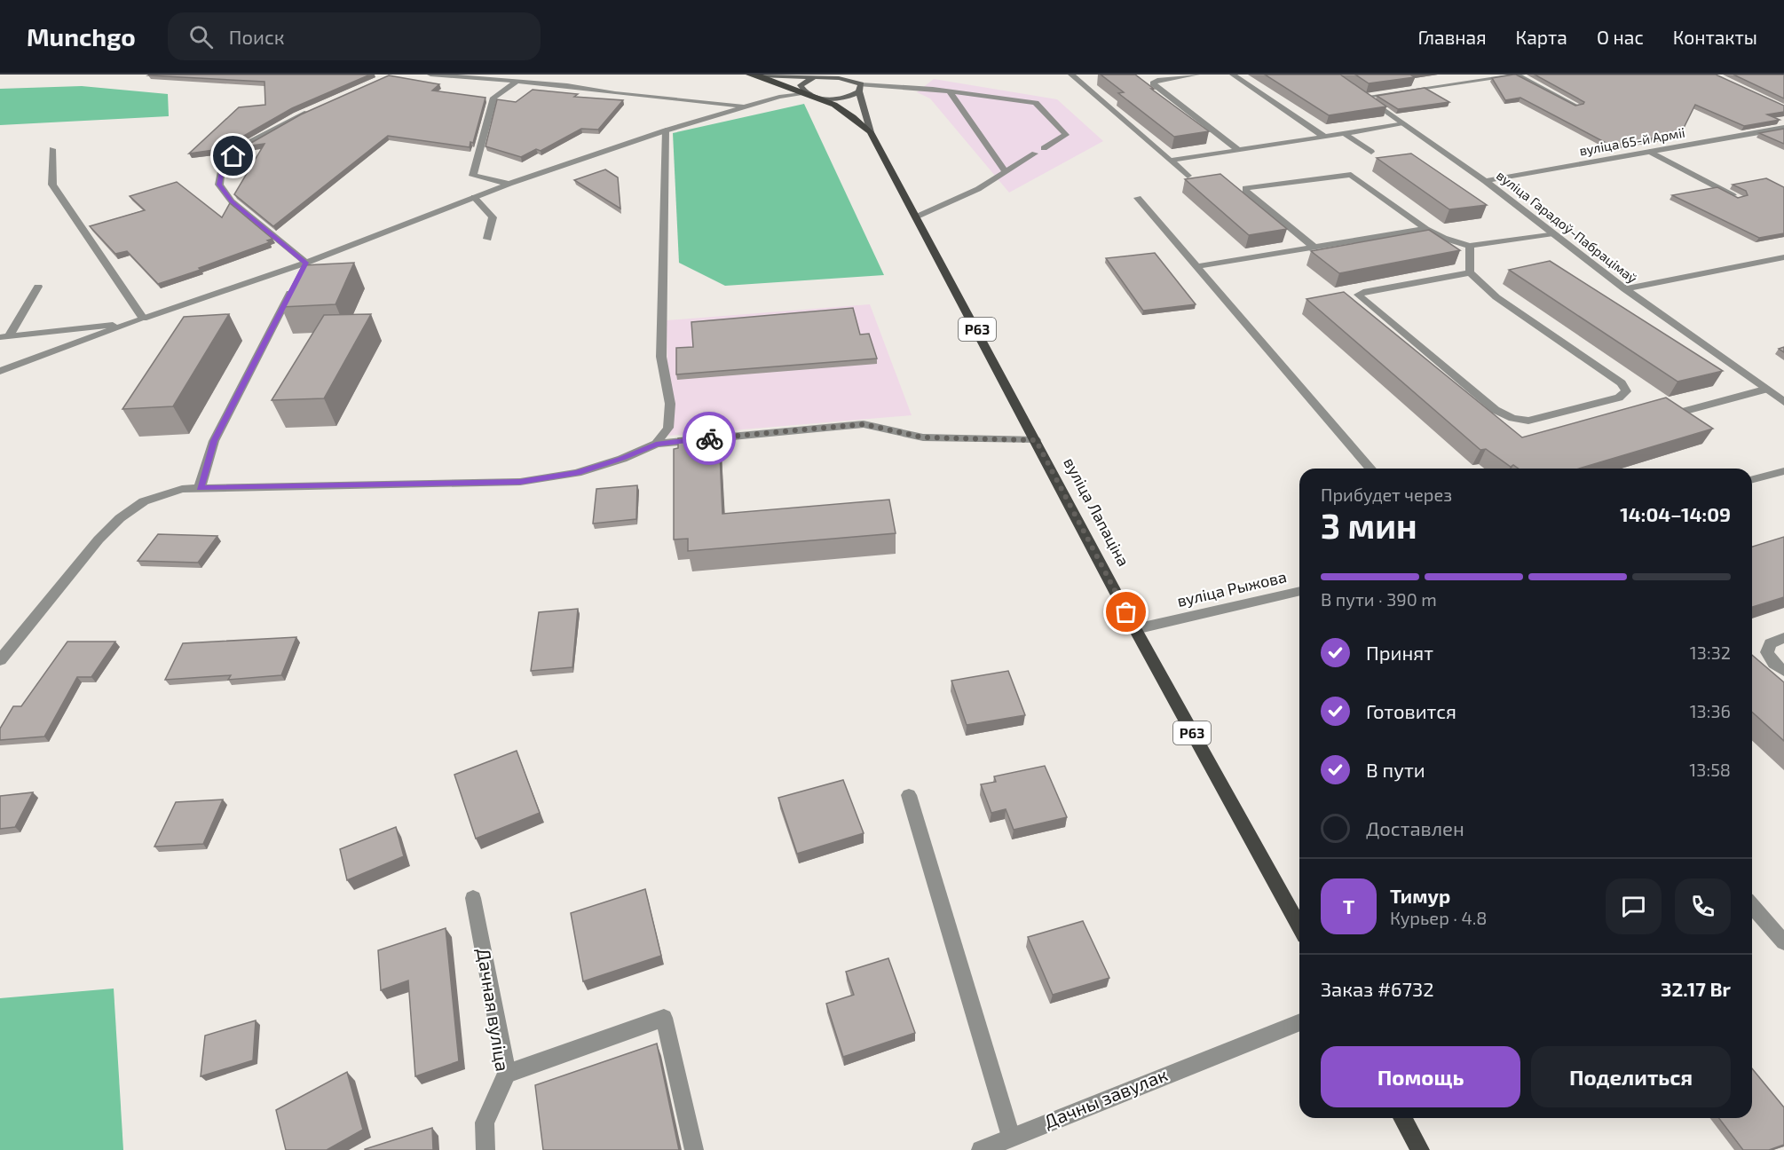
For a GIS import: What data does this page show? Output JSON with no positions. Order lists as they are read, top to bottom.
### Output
{
  "streets": {
    "main road": ["Р63", "вуліца Лапаціна"],
    "street": [
      "вуліца 65-й Арміі",
      "вуліца Гарадоў-Пабрацімаў",
      "вуліца Рыжова",
      "Дачная вуліца",
      "Дачны завулак"
    ]
  },
  "crossings": [
    ["вуліца 65-й Арміі", "вуліца Гарадоў-Пабрацімаў"],
    ["вуліца Лапаціна", "вуліца Рыжова"]
  ],
  "page": {
    "header": "Munchgo",
    "search": "Поиск",
    "nav": [
      "Главная",
      "Карта",
      "О нас",
      "Контакты"
    ],
    "heading": ["3 мин", "Прибудет через", "14:04–14:09"],
    "panel": [
      "Тимур",
      "Курьер · 4.8",
      "Заказ #6732",
      "32.17 Br"
    ],
    "bar": "В пути · 390 m",
    "list": [
      ["Принят", "13:32"],
      ["Готовится", "13:36"],
      ["В пути", "13:58"],
      "Доставлен"
    ],
    "round": "Т",
    "buttons": ["Помощь", "Поделиться"]
  }
}
